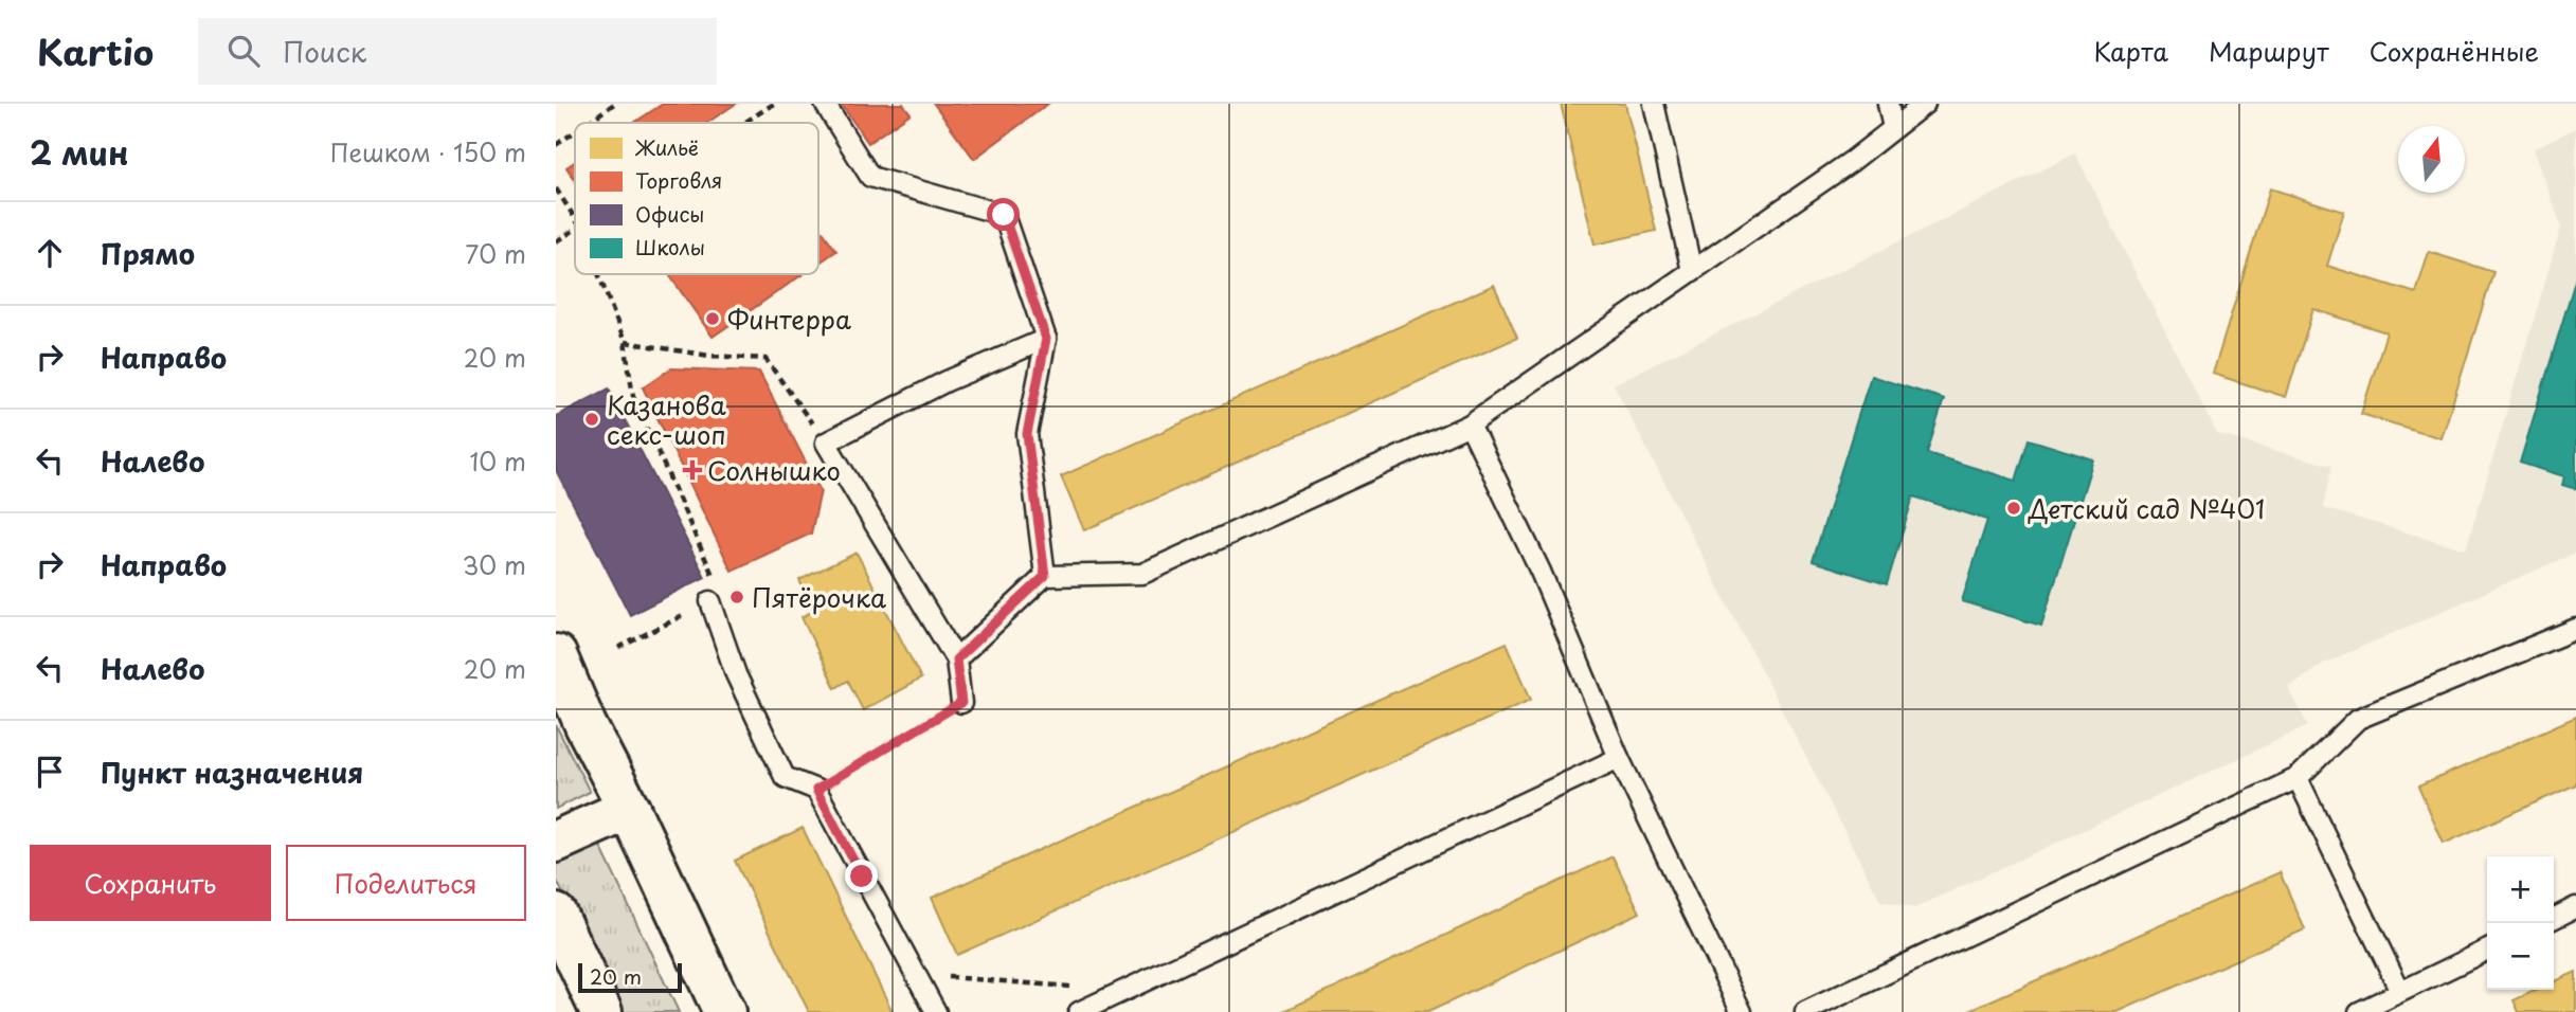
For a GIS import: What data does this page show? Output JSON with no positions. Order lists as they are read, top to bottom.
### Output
{
  "places": {
    "other": [
      "Финтерра",
      "Казанова секс-шоп",
      "Детский сад №401",
      "Пятёрочка"
    ],
    "health": ["Солнышко"]
  },
  "legend": [
    "Жильё",
    "Торговля",
    "Офисы",
    "Школы"
  ],
  "scale_bar": "20 m",
  "north": "top",
  "page": {
    "header": "Kartio",
    "search": "Поиск",
    "nav": ["Карта", "Маршрут", "Сохранённые"],
    "heading": ["2 мин", "Пешком · 150 m"],
    "list": [
      ["Прямо", "70 m"],
      ["Направо", "20 m"],
      ["Налево", "10 m"],
      ["Направо", "30 m"],
      ["Налево", "20 m"],
      "Пункт назначения"
    ],
    "buttons": ["Сохранить", "Поделиться"],
    "map_buttons": ["+", "−"],
    "scale": "20 m"
  }
}
